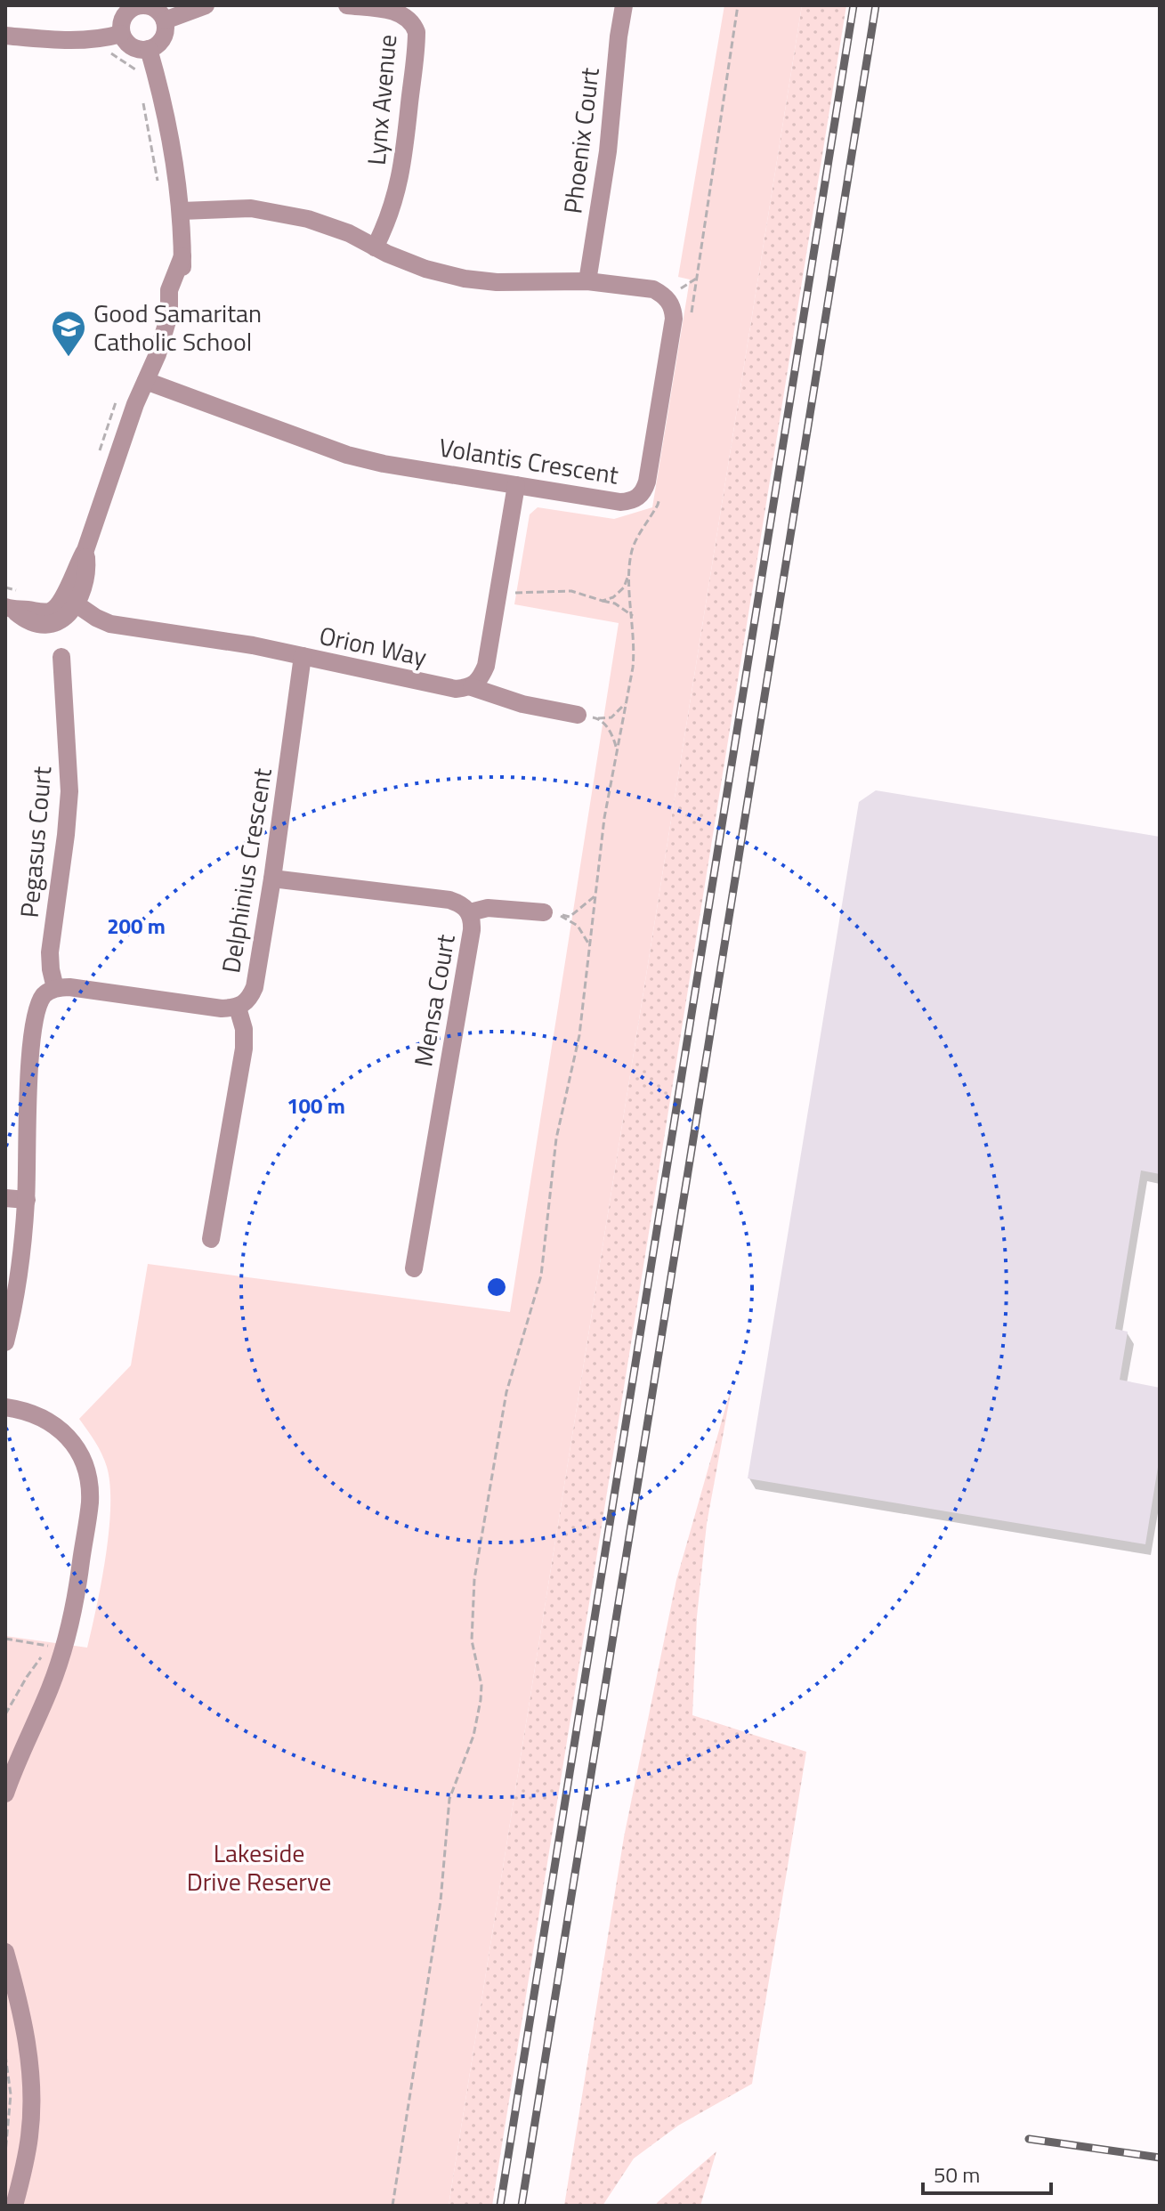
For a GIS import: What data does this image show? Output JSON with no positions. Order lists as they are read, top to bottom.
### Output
{
  "streets": {
    "street": [
      "Lynx Avenue",
      "Phoenix Court",
      "Volantis Crescent",
      "Orion Way",
      "Pegasus Court",
      "Delphinius Crescent",
      "Mensa Court"
    ]
  },
  "crossings": [
    ["Lynx Avenue", "Volantis Crescent"],
    ["Phoenix Court", "Volantis Crescent"],
    ["Orion Way", "Delphinius Crescent"],
    ["Pegasus Court", "Delphinius Crescent"],
    ["Delphinius Crescent", "Mensa Court"]
  ],
  "parks": ["Lakeside Drive Reserve"],
  "places": {
    "school or university": ["Good Samaritan Catholic School"]
  },
  "scale_bar": "50 m",
  "rings": ["200 m", "100 m"]
}
